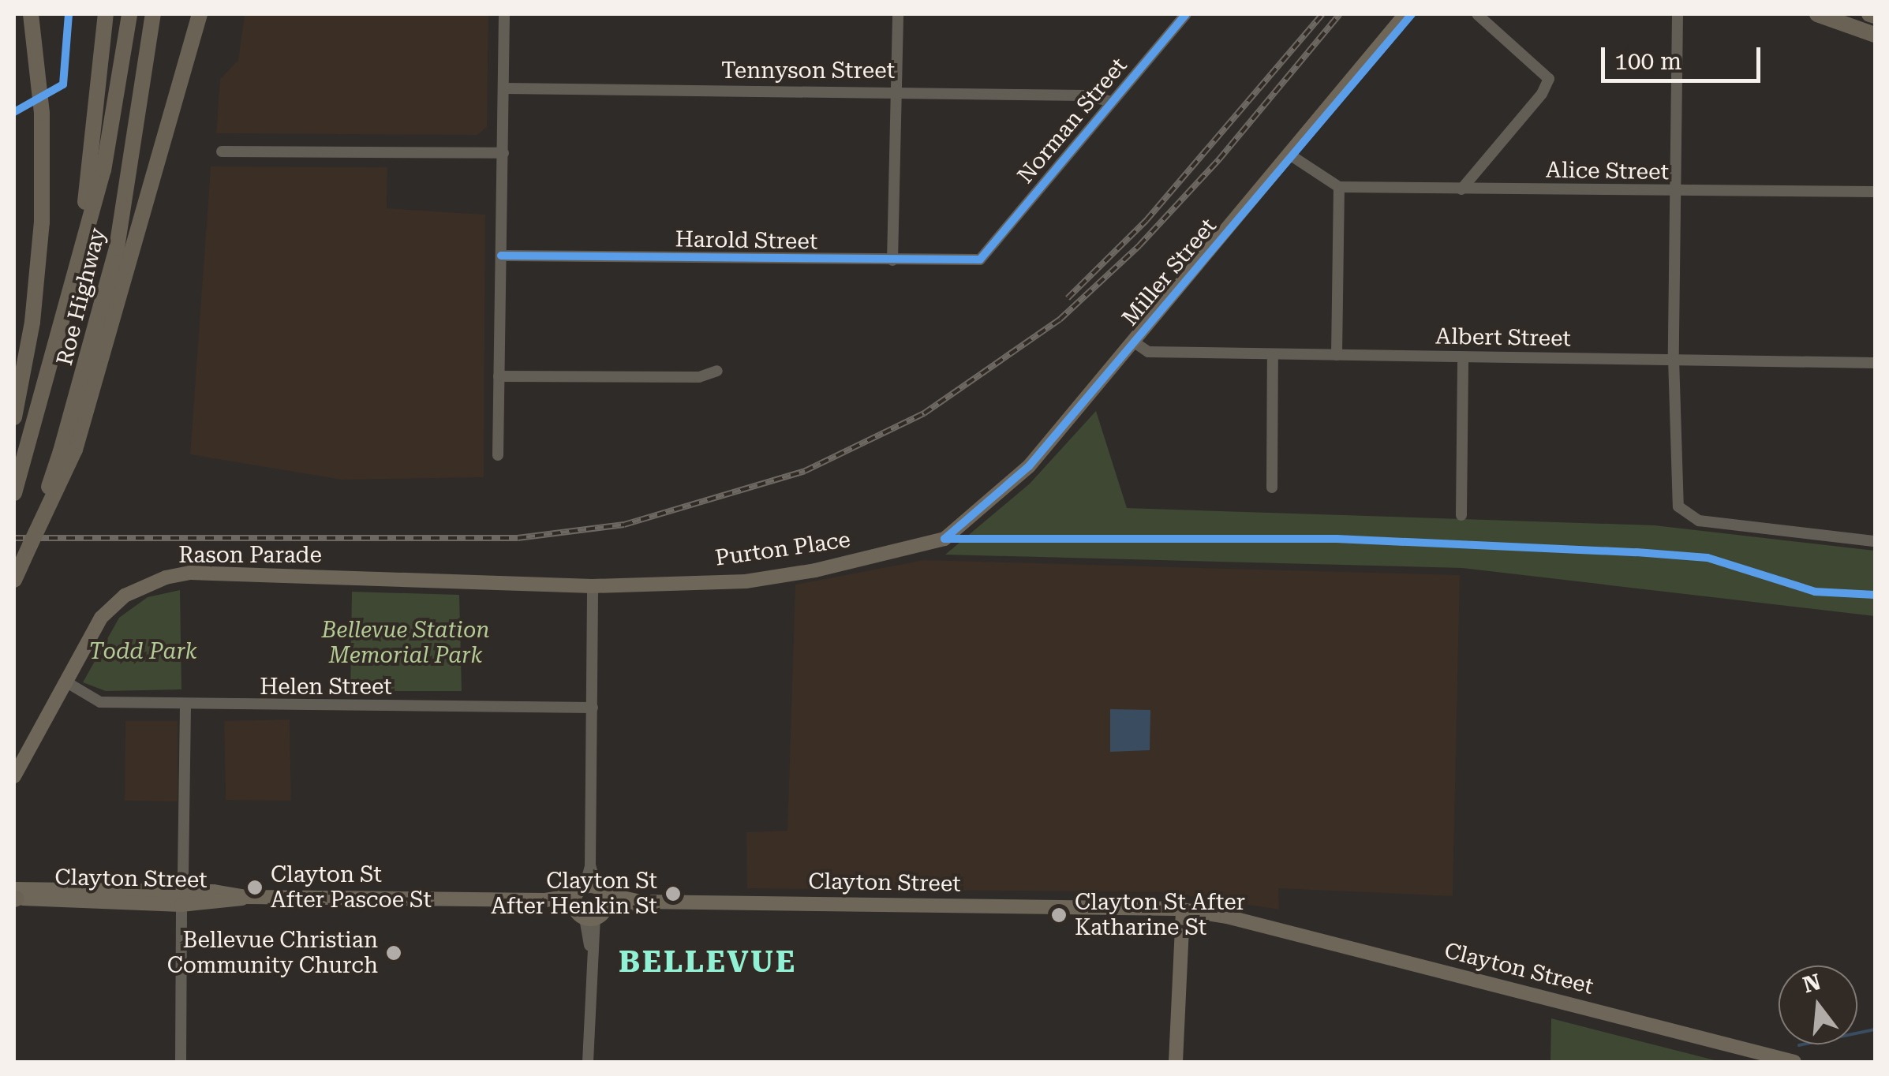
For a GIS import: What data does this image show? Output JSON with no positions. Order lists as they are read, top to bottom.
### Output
{
  "streets": {
    "highway": ["Roe Highway"],
    "main road": [
      "Miller Street",
      "Purton Place",
      "Rason Parade",
      "Clayton Street"
    ],
    "street": [
      "Tennyson Street",
      "Norman Street",
      "Alice Street",
      "Harold Street",
      "Albert Street",
      "Helen Street"
    ]
  },
  "crossings": [
    ["Tennyson Street", "Norman Street"],
    ["Norman Street", "Harold Street"],
    ["Miller Street", "Albert Street"],
    ["Miller Street", "Purton Place"],
    ["Purton Place", "Rason Parade"],
    ["Rason Parade", "Helen Street"]
  ],
  "districts": ["BELLEVUE"],
  "parks": ["Bellevue Station Memorial Park", "Todd Park"],
  "places": [
    "Clayton St After Pascoe St",
    "Clayton St After Henkin St",
    "Clayton St After Katharine St",
    "Bellevue Christian Community Church"
  ],
  "scale_bar": "100 m",
  "north": "top"
}
